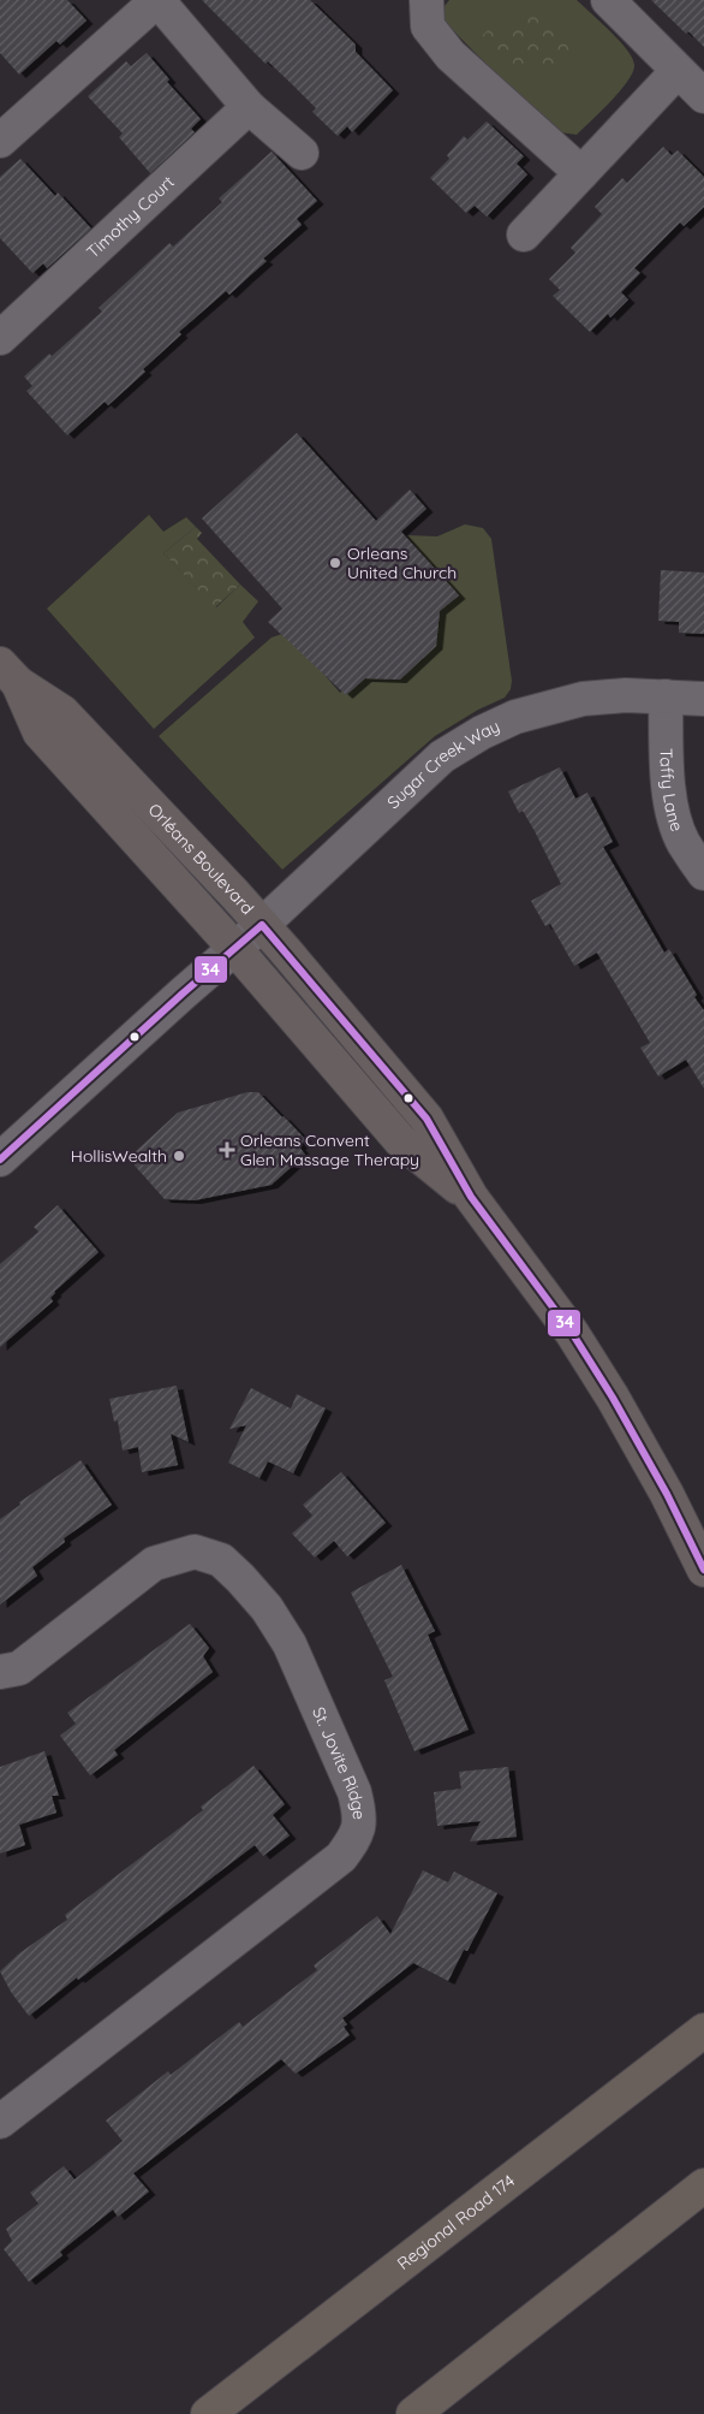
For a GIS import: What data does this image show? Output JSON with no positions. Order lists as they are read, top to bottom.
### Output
{
  "streets": {
    "highway": ["Regional Road 174"],
    "main road": ["Orléans Boulevard"],
    "street": [
      "Timothy Court",
      "Sugar Creek Way",
      "Taffy Lane",
      "St. Jovite Ridge"
    ]
  },
  "crossings": [
    ["Sugar Creek Way", "Taffy Lane"],
    ["Sugar Creek Way", "Orléans Boulevard"]
  ],
  "places": {
    "other": ["Orleans United Church", "HollisWealth"],
    "health": ["Orleans Convent Glen Massage Therapy"]
  },
  "lines": ["transit line 34"]
}
